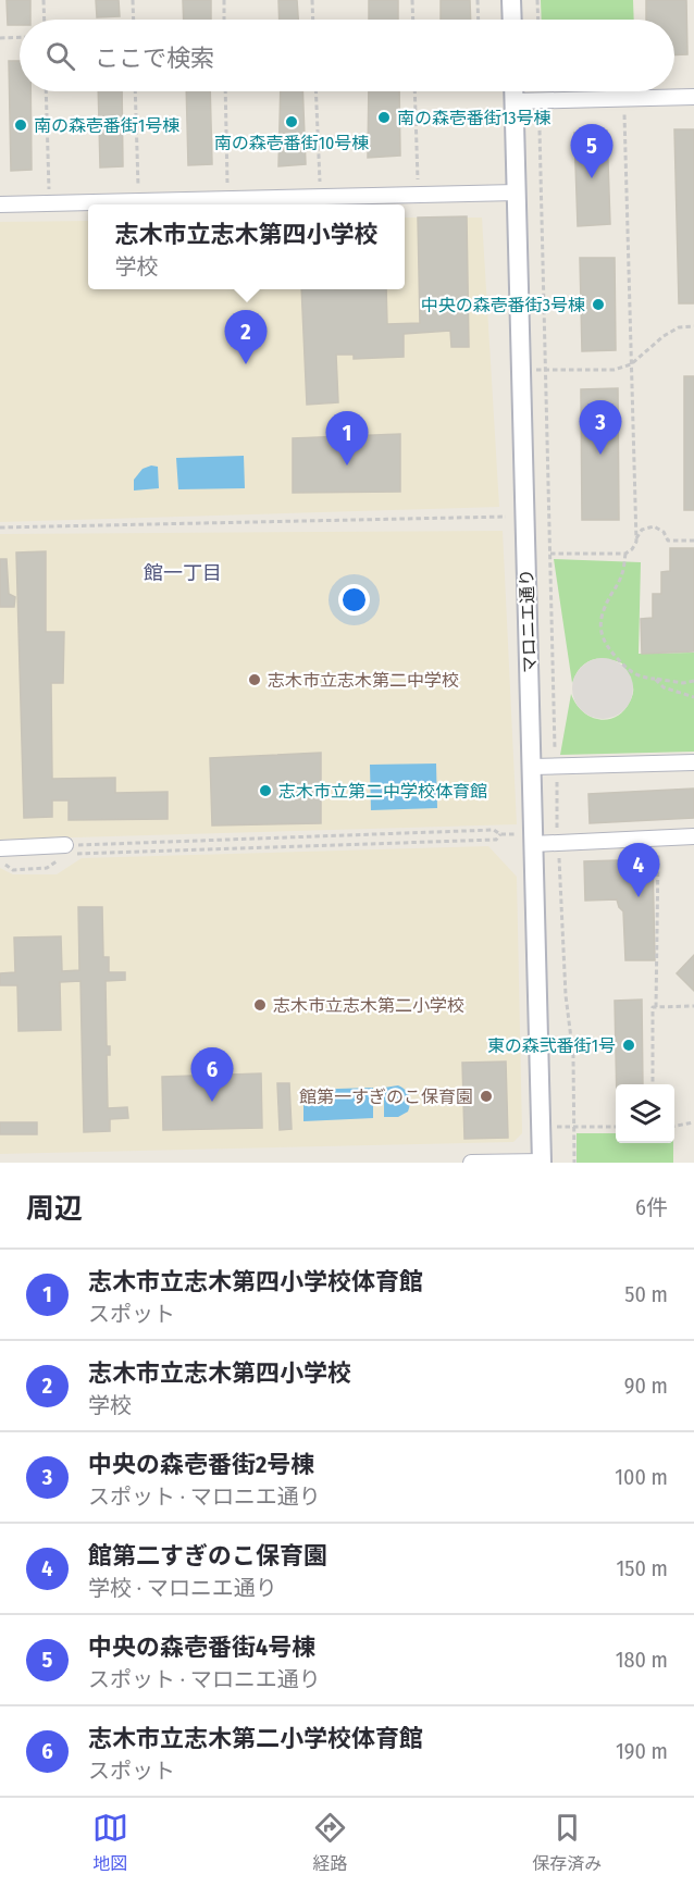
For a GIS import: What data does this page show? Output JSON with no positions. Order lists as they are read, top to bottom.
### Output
{
  "streets": {
    "street": ["マロニエ通り"]
  },
  "districts": ["館一丁目"],
  "places": [
    "南の森壱番街13号棟",
    "南の森壱番街10号棟",
    "南の森壱番街1号棟",
    "中央の森壱番街3号棟",
    "志木市立志木第二中学校",
    "志木市立第二中学校体育館",
    "志木市立志木第二小学校",
    "東の森弐番街1号",
    "館第一すぎのこ保育園"
  ],
  "page": {
    "search": "ここで検索",
    "pins": [
      "5",
      "2",
      "3",
      "1",
      "4",
      "6"
    ],
    "popup": ["志木市立志木第四小学校", "学校"],
    "heading": ["周辺", "6件"],
    "list": [
      {
        "mark": "1",
        "name": "志木市立志木第四小学校体育館",
        "note": "スポット",
        "value": "50 m"
      },
      {
        "mark": "2",
        "name": "志木市立志木第四小学校",
        "note": "学校",
        "value": "90 m"
      },
      {
        "mark": "3",
        "name": "中央の森壱番街2号棟",
        "note": "スポット · マロニエ通り",
        "value": "100 m"
      },
      {
        "mark": "4",
        "name": "館第二すぎのこ保育園",
        "note": "学校 · マロニエ通り",
        "value": "150 m"
      },
      {
        "mark": "5",
        "name": "中央の森壱番街4号棟",
        "note": "スポット · マロニエ通り",
        "value": "180 m"
      },
      {
        "mark": "6",
        "name": "志木市立志木第二小学校体育館",
        "note": "スポット",
        "value": "190 m"
      }
    ],
    "nav": ["地図", "経路", "保存済み"]
  }
}
